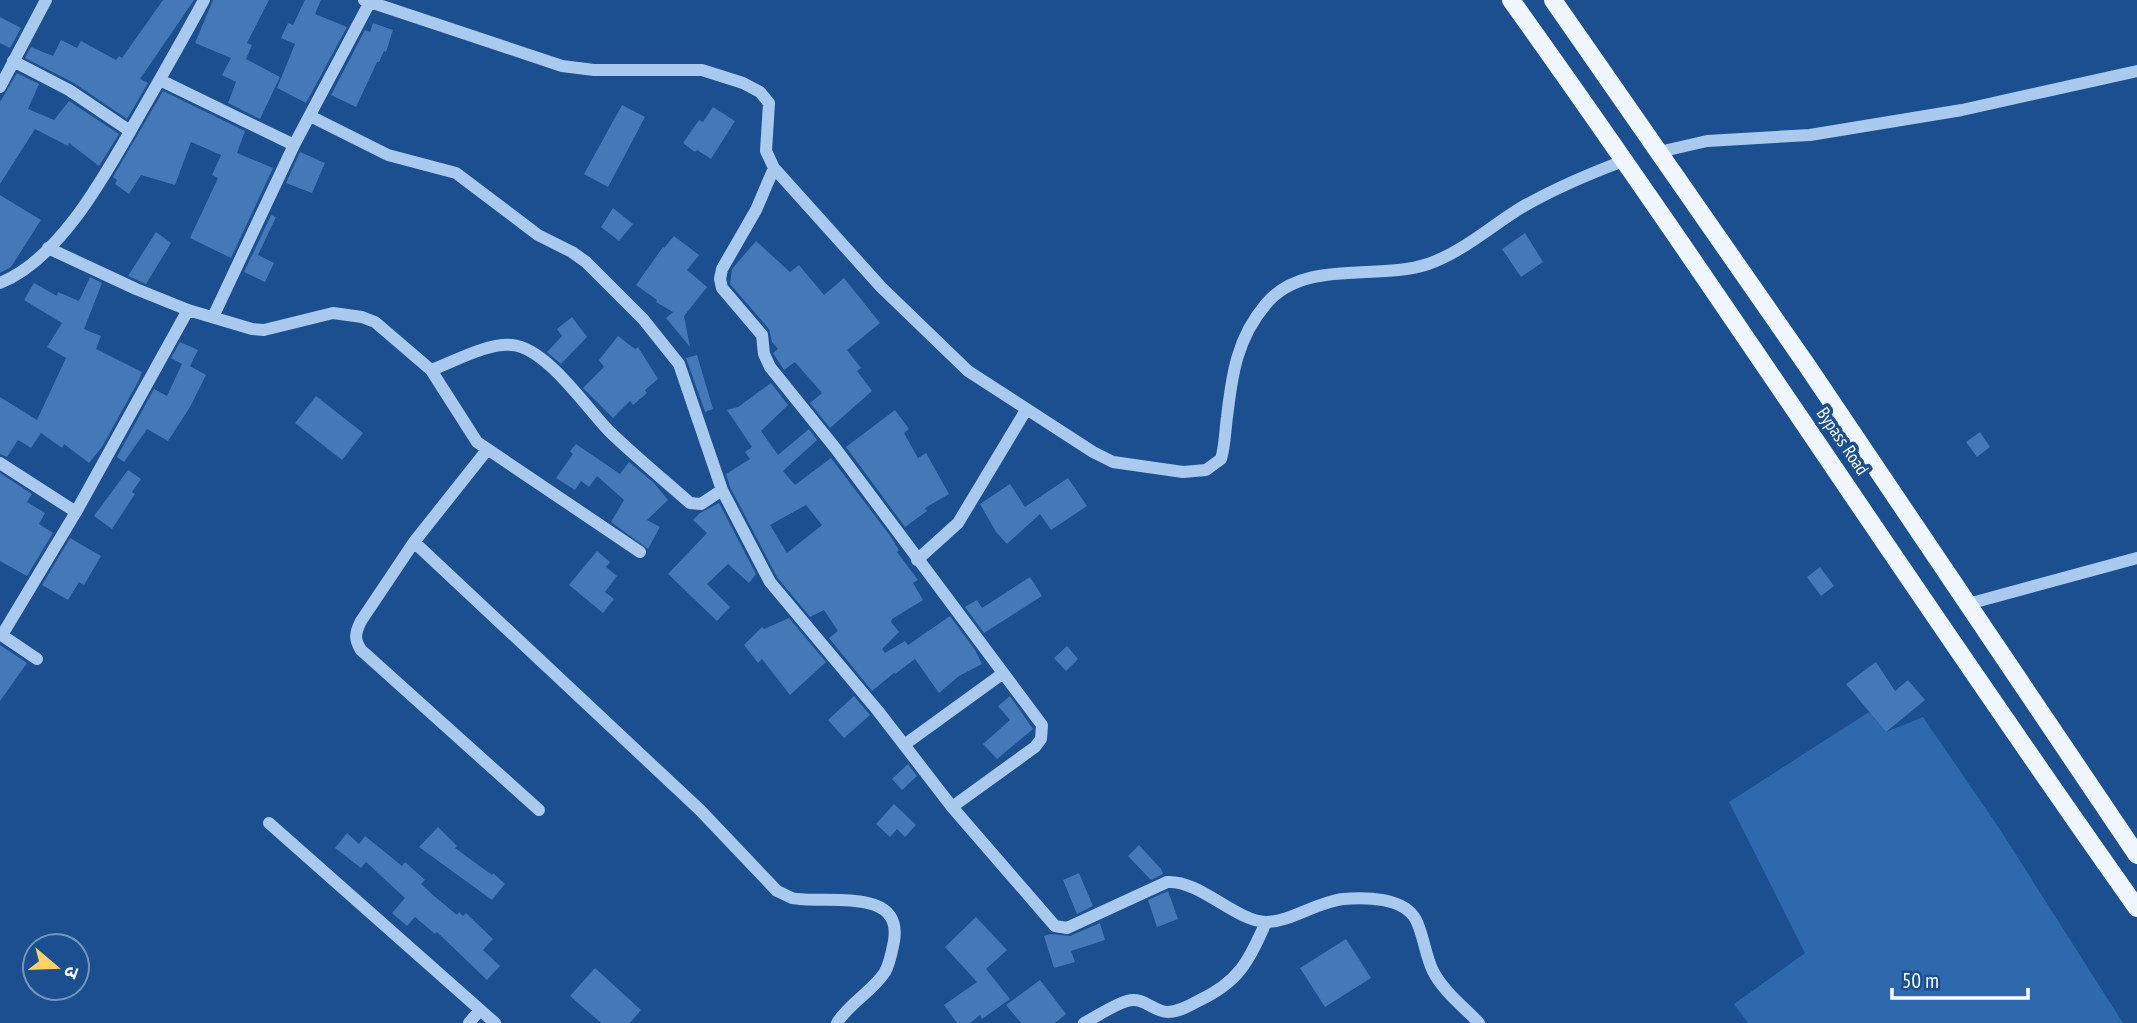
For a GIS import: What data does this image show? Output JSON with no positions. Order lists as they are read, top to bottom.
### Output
{
  "streets": {
    "main road": ["Bypass Road"]
  },
  "scale_bar": "50 m",
  "north": "right"
}
